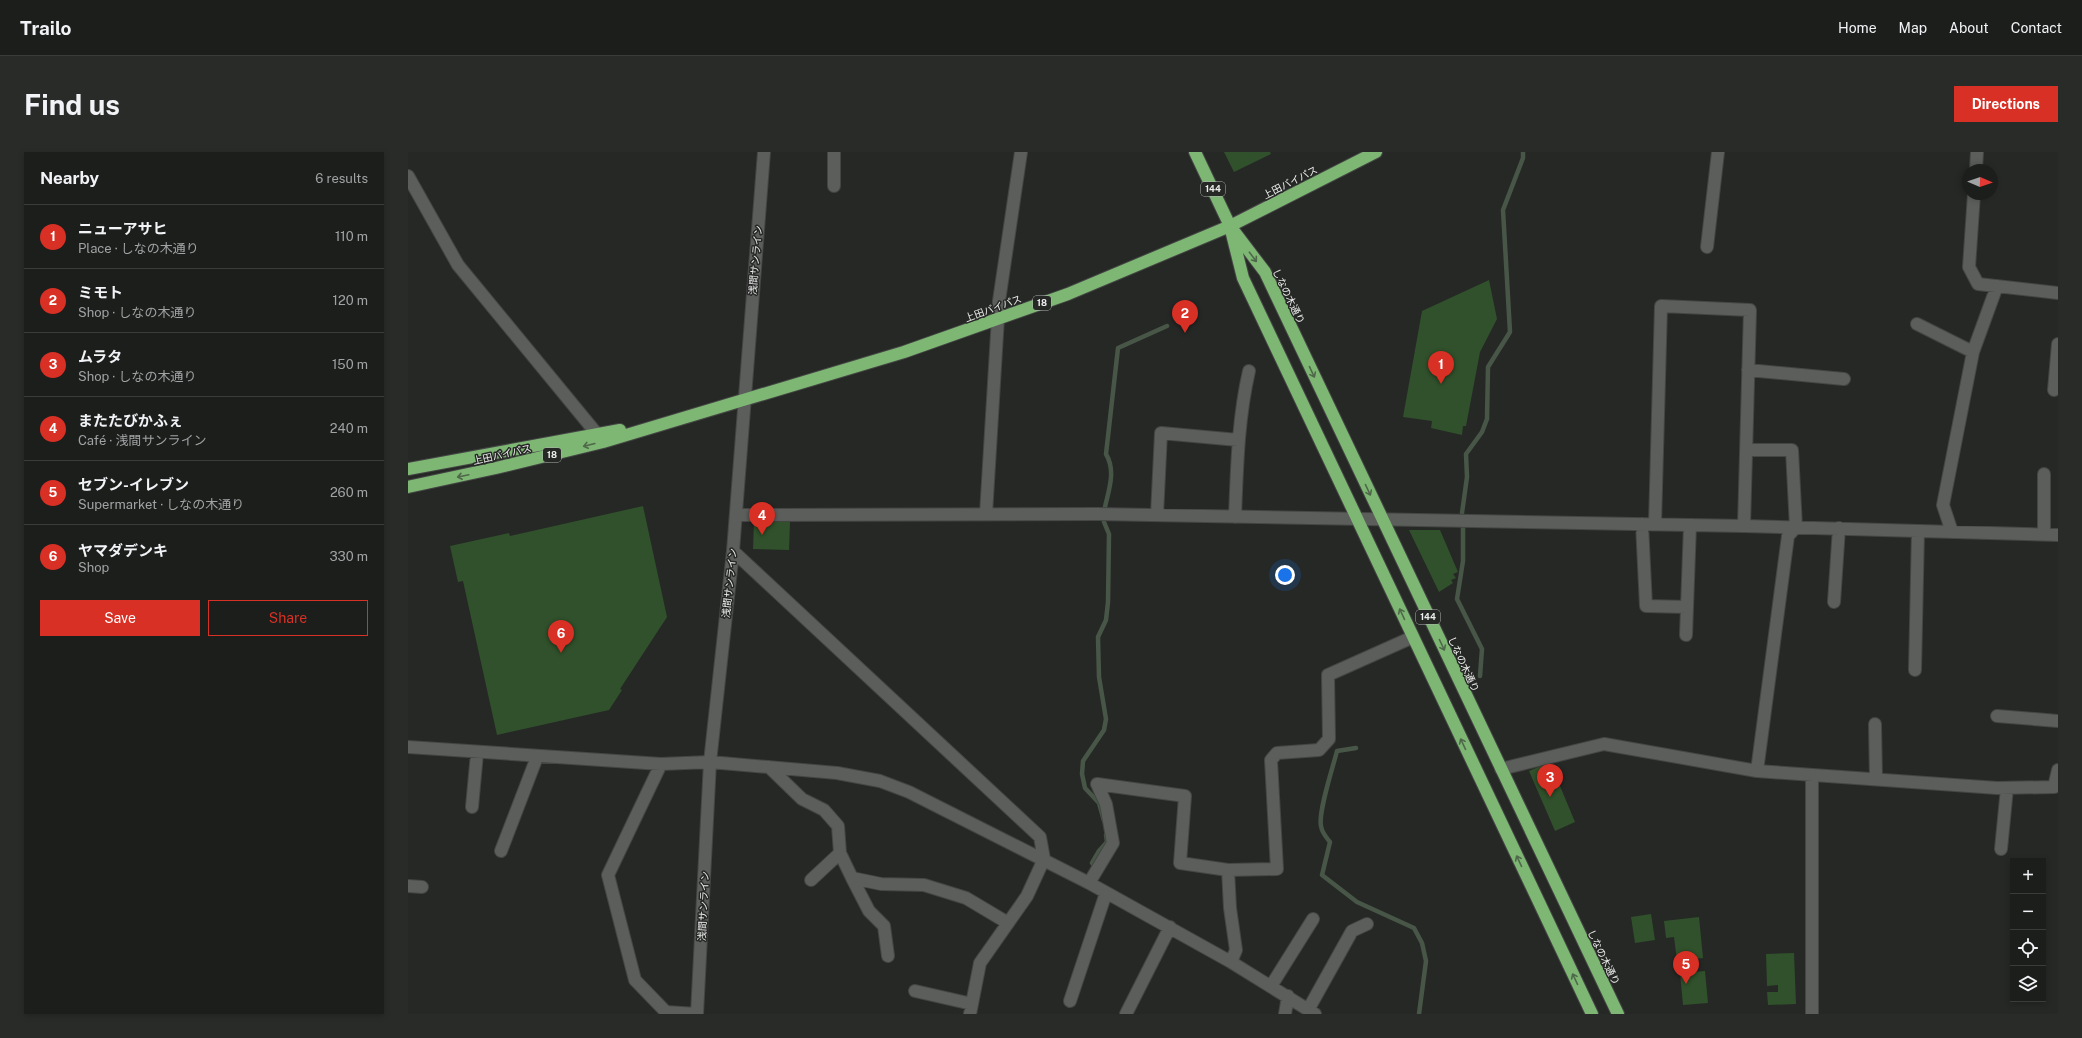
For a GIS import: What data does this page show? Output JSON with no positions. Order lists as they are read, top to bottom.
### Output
{
  "streets": {
    "highway": [
      "上田バイパス",
      "144",
      "しなの木通り",
      "18"
    ],
    "street": ["浅間サンライン"]
  },
  "crossings": [
    ["上田バイパス", "144"],
    ["上田バイパス", "浅間サンライン"],
    ["上田バイパス", "しなの木通り"],
    ["144", "しなの木通り"]
  ],
  "north": "right",
  "page": {
    "header": "Trailo",
    "nav": [
      "Home",
      "Map",
      "About",
      "Contact"
    ],
    "buttons": [
      "Directions",
      ["Save", "Share"]
    ],
    "title": "Find us",
    "heading": ["Nearby", "6 results"],
    "list": [
      {
        "mark": "1",
        "name": "ニューアサヒ",
        "note": "Place · しなの木通り",
        "value": "110 m"
      },
      {
        "mark": "2",
        "name": "ミモト",
        "note": "Shop · しなの木通り",
        "value": "120 m"
      },
      {
        "mark": "3",
        "name": "ムラタ",
        "note": "Shop · しなの木通り",
        "value": "150 m"
      },
      {
        "mark": "4",
        "name": "またたびかふぇ",
        "note": "Café · 浅間サンライン",
        "value": "240 m"
      },
      {
        "mark": "5",
        "name": "セブン-イレブン",
        "note": "Supermarket · しなの木通り",
        "value": "260 m"
      },
      {
        "mark": "6",
        "name": "ヤマダデンキ",
        "note": "Shop",
        "value": "330 m"
      }
    ],
    "pins": [
      "2",
      "1",
      "4",
      "6",
      "3",
      "5"
    ],
    "map_buttons": ["+", "−"]
  }
}
